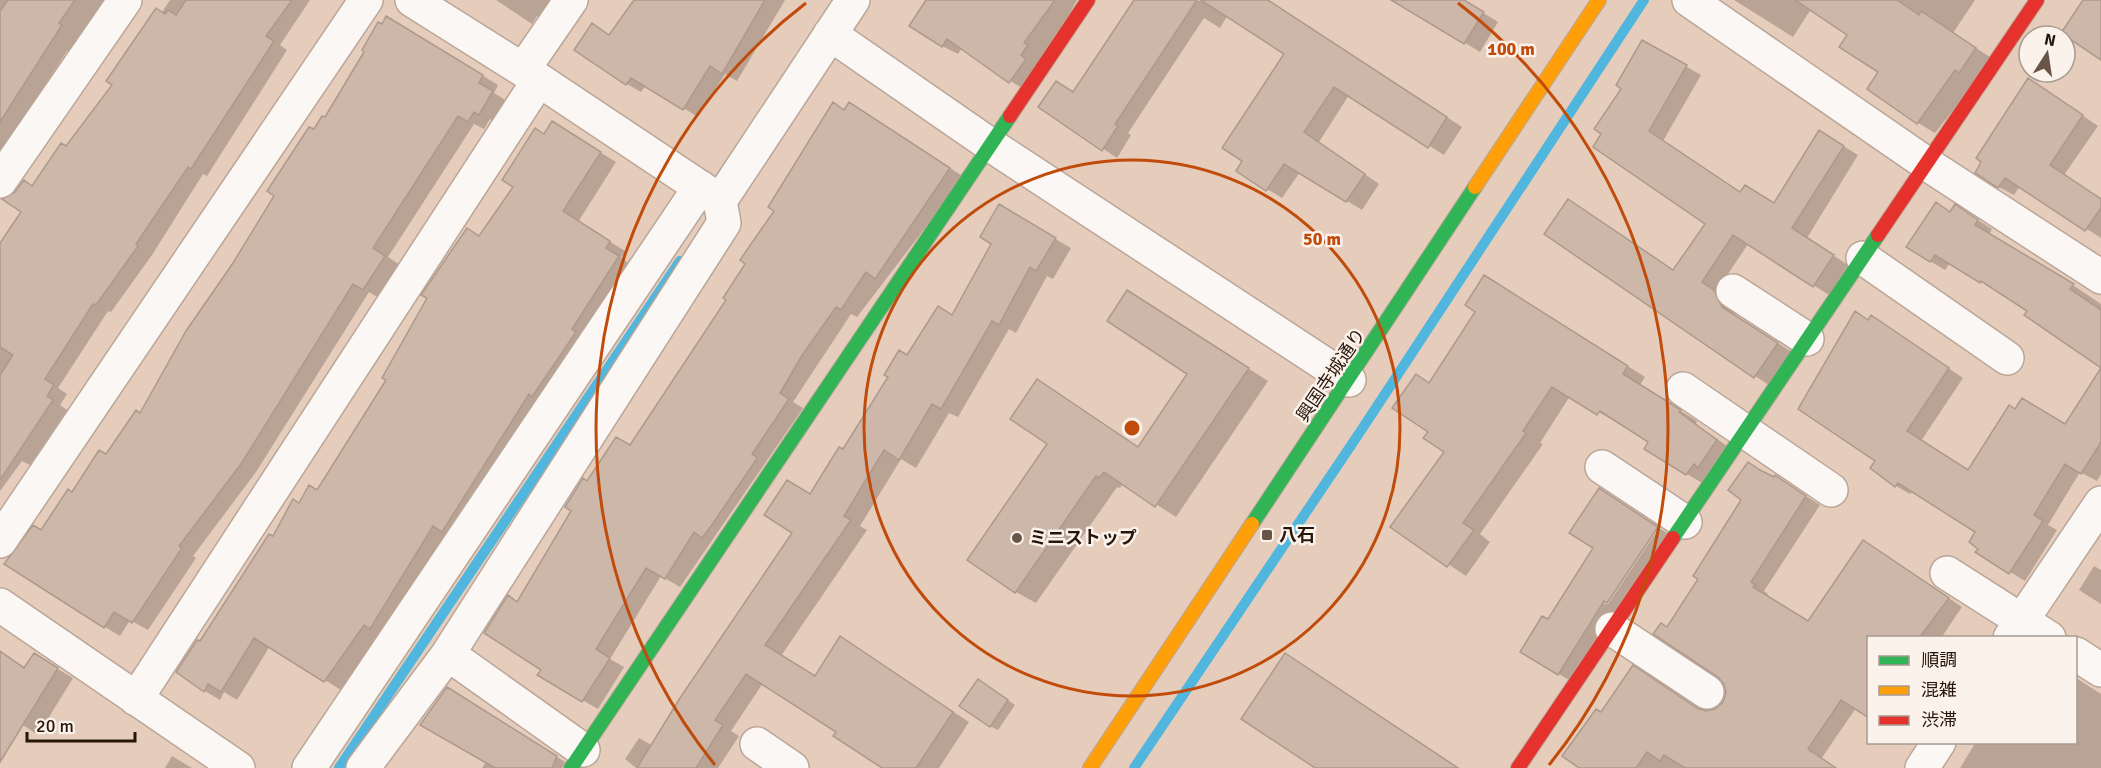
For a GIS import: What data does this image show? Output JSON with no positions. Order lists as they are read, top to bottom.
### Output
{
  "streets": {
    "street": ["興国寺城通り"]
  },
  "places": {
    "transit": ["八石"],
    "other": ["ミニストップ"]
  },
  "legend": ["順調", "混雑", "渋滞"],
  "scale_bar": "20 m",
  "north": "top",
  "rings": ["100 m", "50 m"]
}
